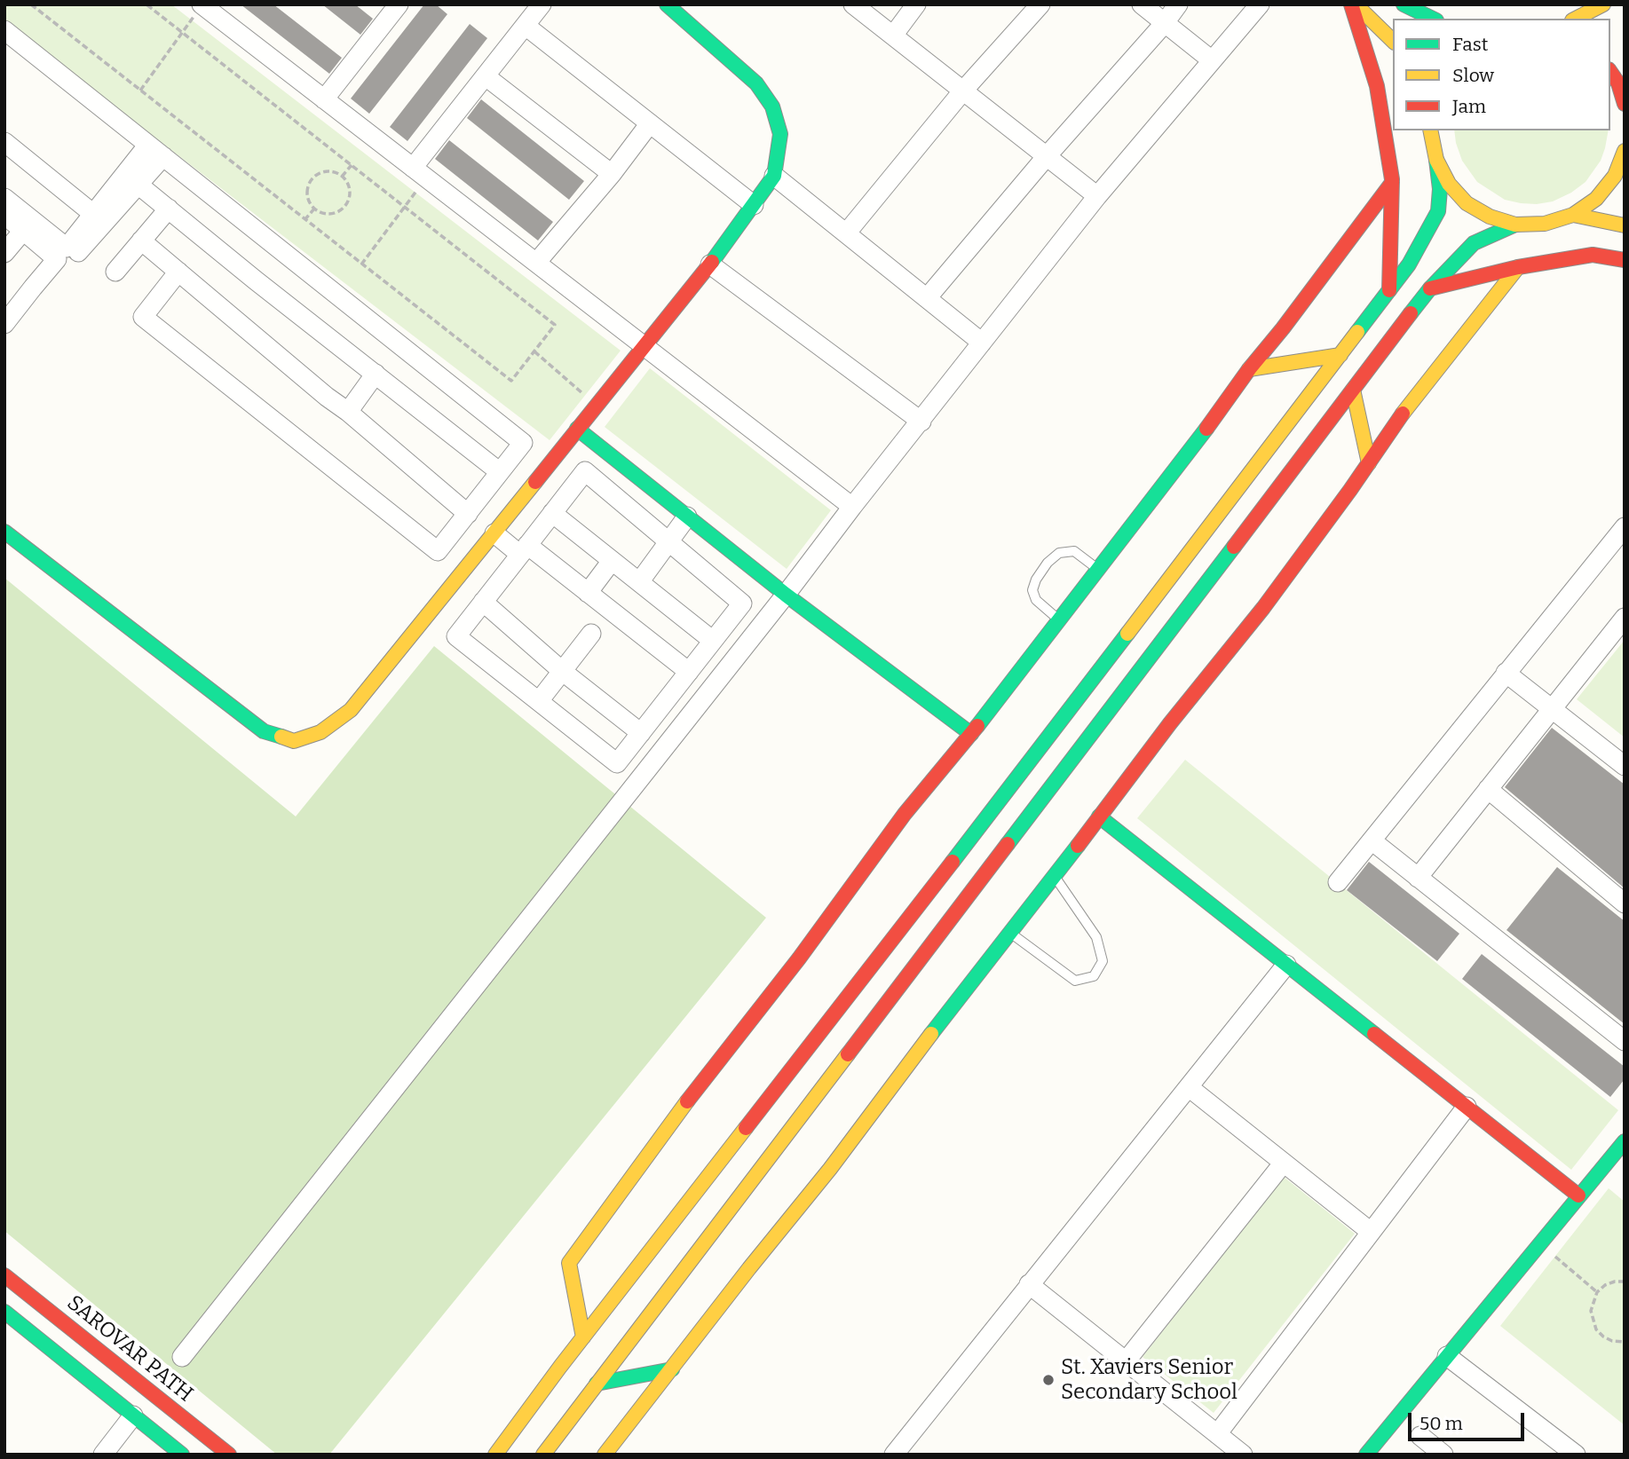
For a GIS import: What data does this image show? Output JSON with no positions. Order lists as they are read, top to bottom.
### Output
{
  "streets": {
    "main road": ["SAROVAR PATH"]
  },
  "places": ["St. Xaviers Senior Secondary School"],
  "legend": ["Fast", "Slow", "Jam"],
  "scale_bar": "50 m"
}
